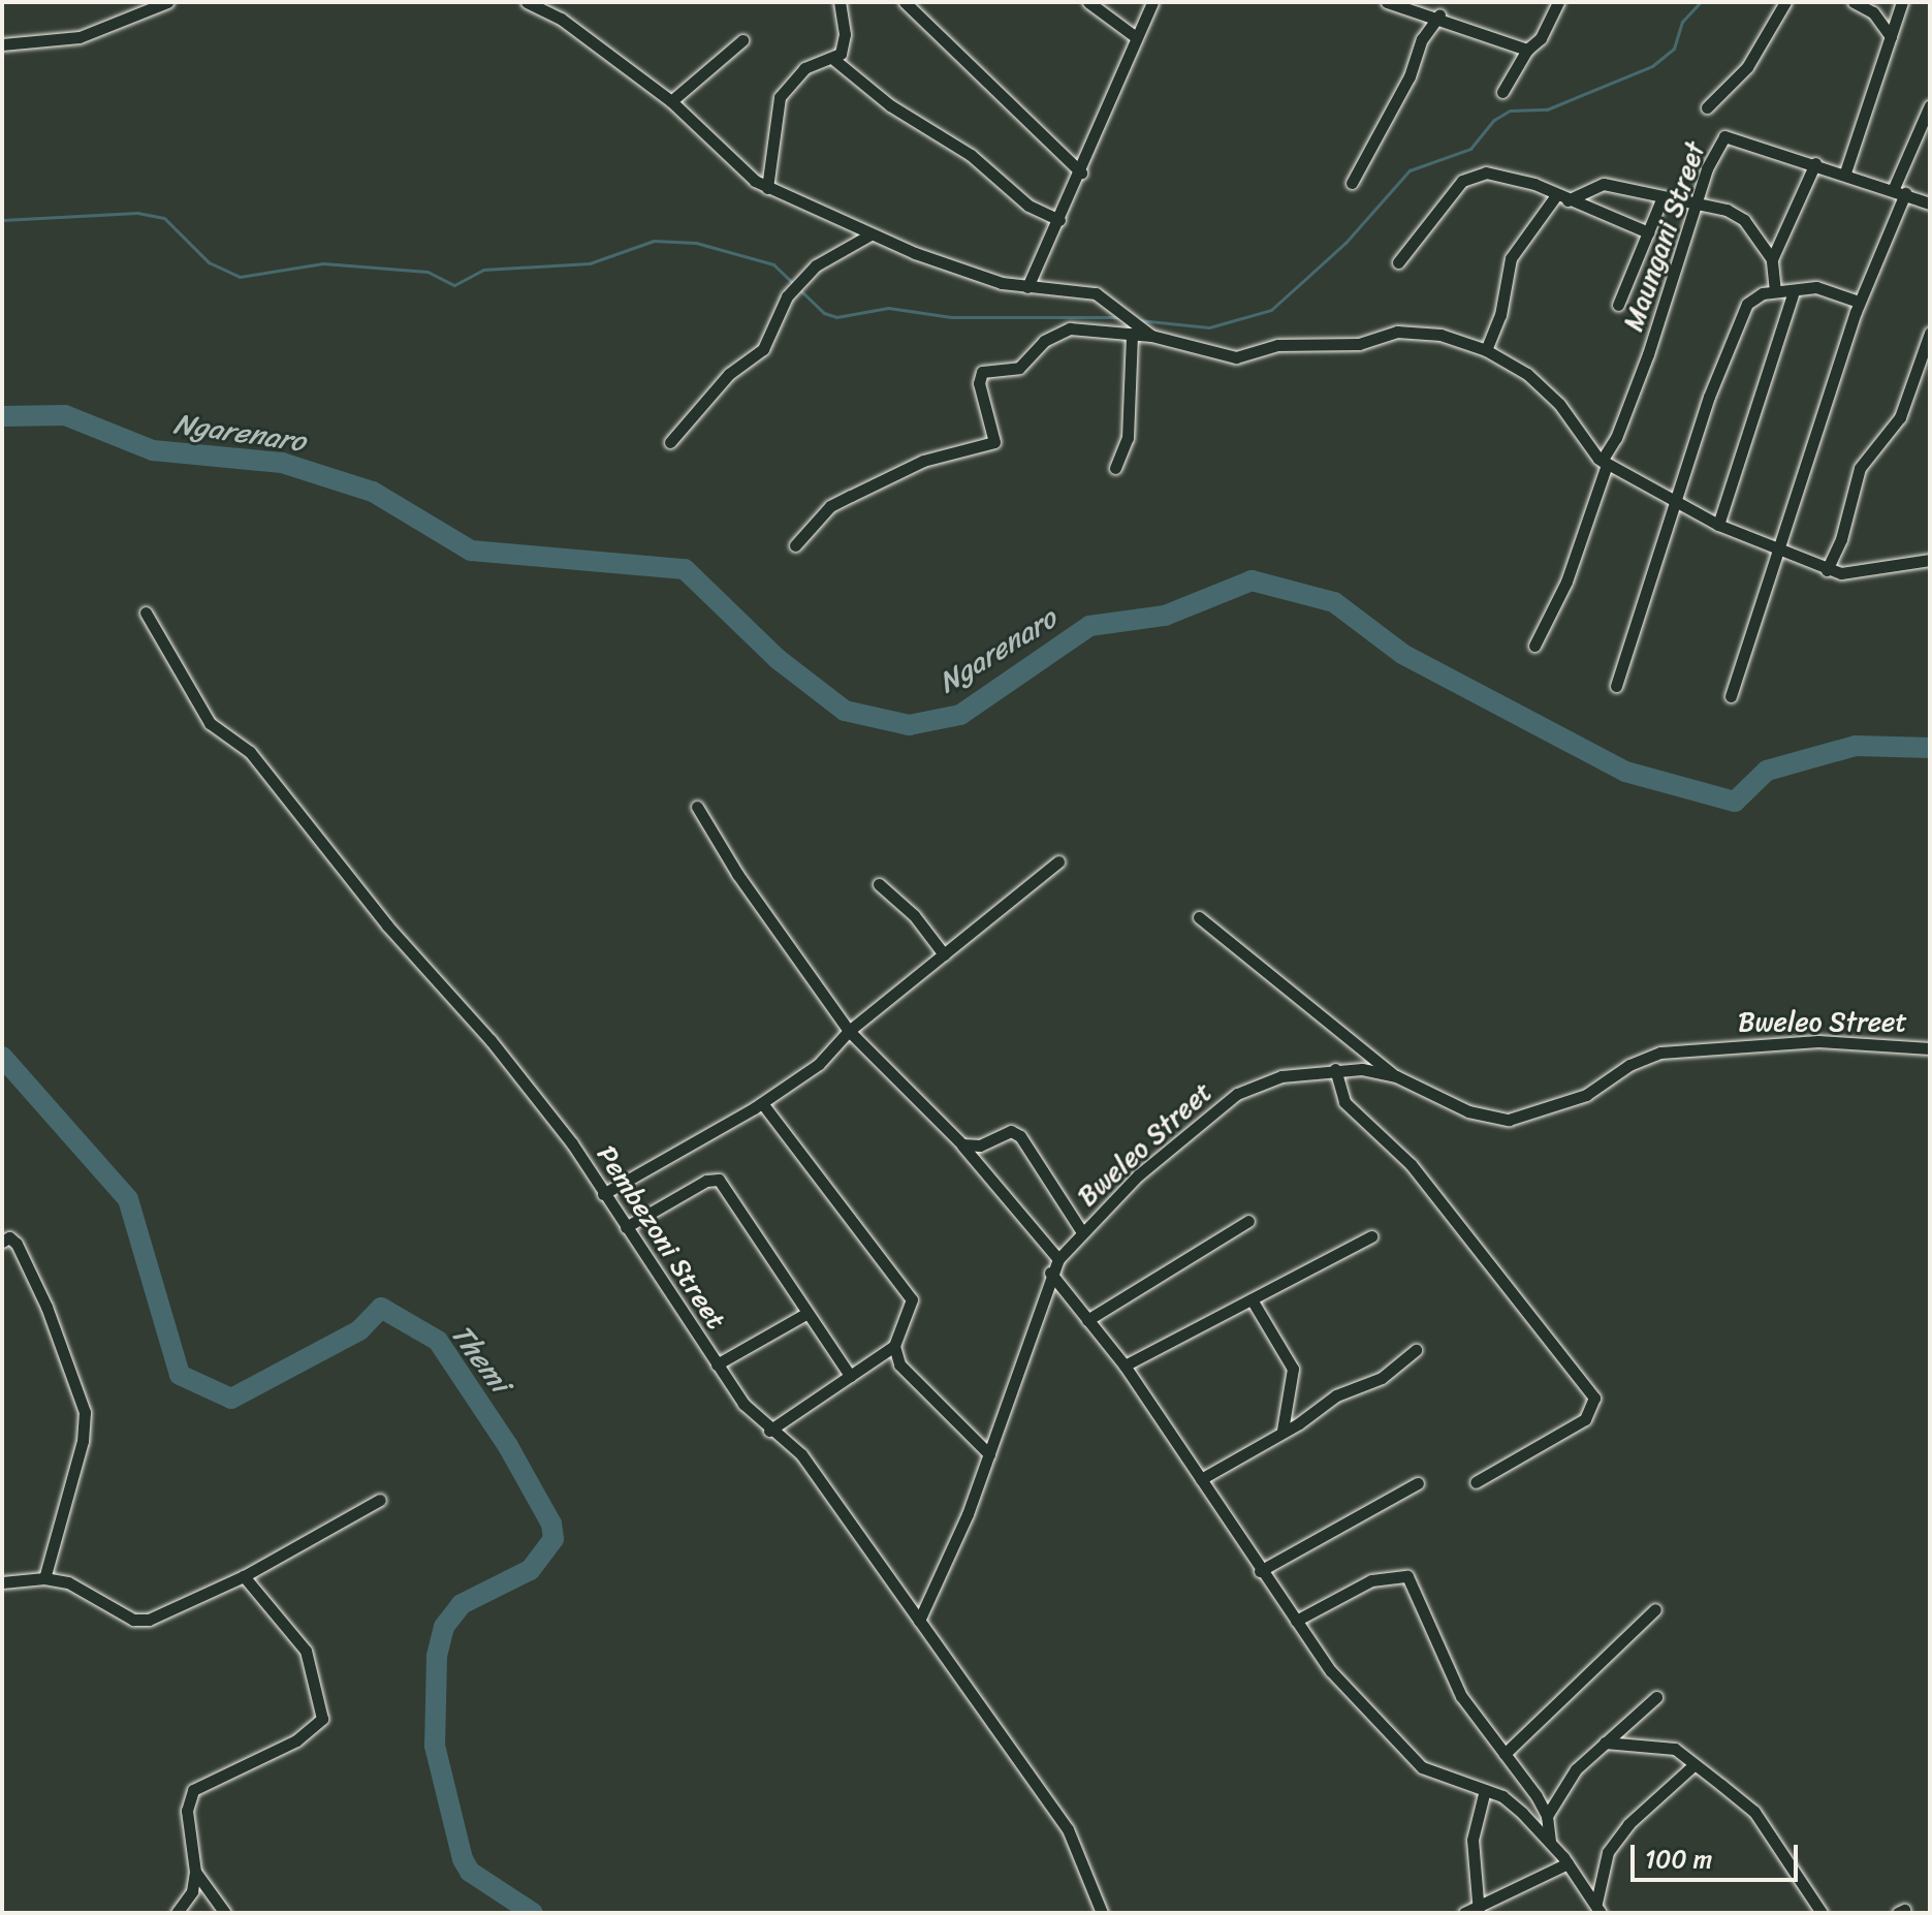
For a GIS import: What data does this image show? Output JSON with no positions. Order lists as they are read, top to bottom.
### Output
{
  "streets": {
    "street": ["Maungani Street", "Bweleo Street", "Pembezoni Street"]
  },
  "crossings": [
    ["Bweleo Street", "Pembezoni Street"]
  ],
  "water": ["Ngarenaro", "Themi"],
  "scale_bar": "100 m"
}
